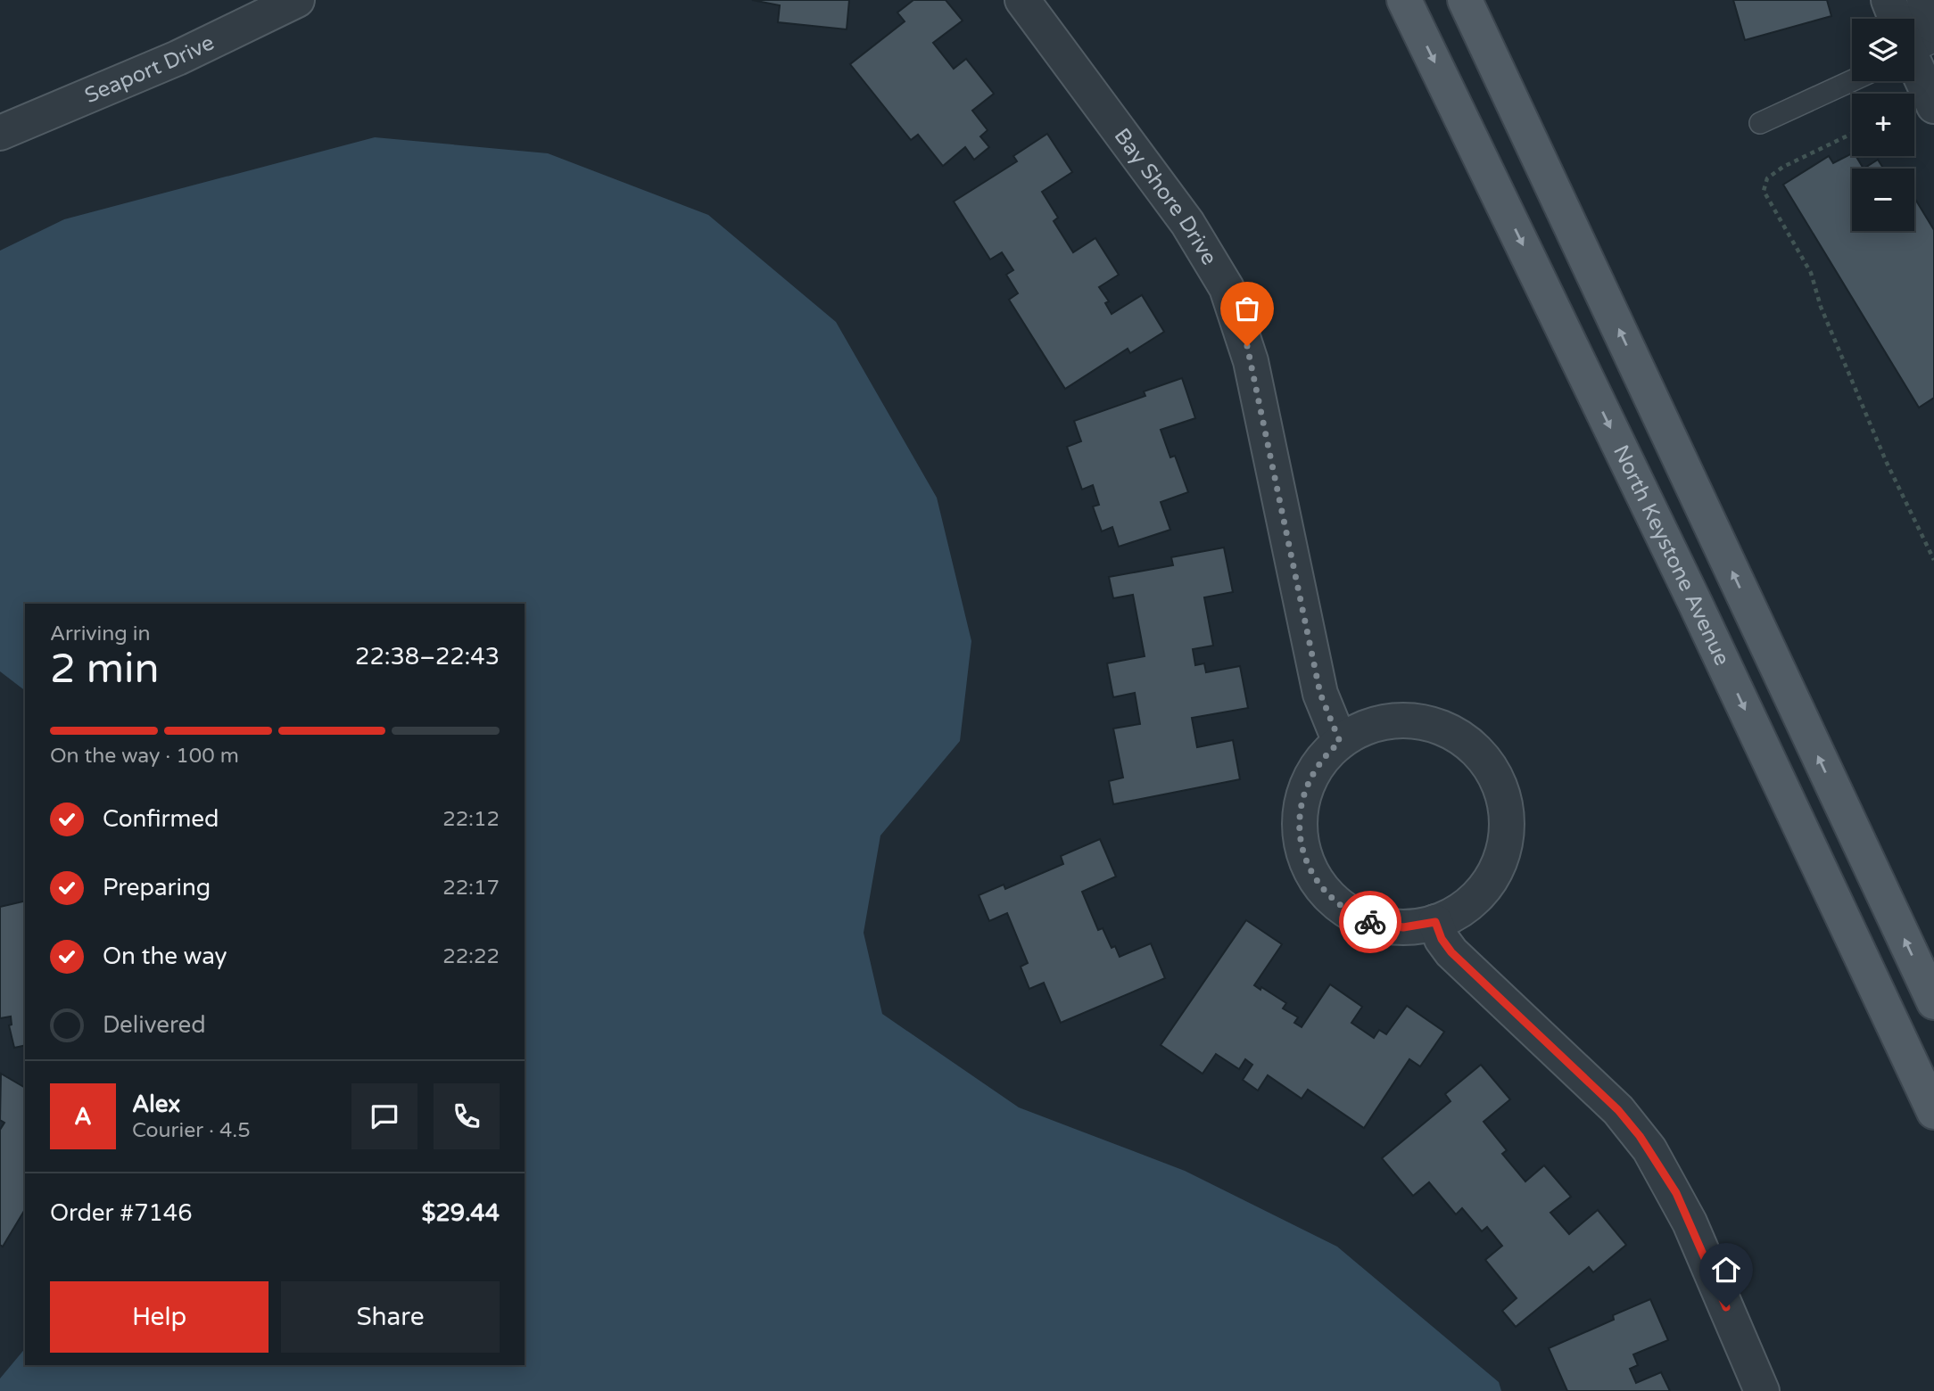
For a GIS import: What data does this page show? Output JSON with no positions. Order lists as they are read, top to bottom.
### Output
{
  "streets": {
    "main road": ["North Keystone Avenue"],
    "street": ["Seaport Drive", "Bay Shore Drive"]
  },
  "page": {
    "map_buttons": ["+", "−"],
    "heading": ["2 min", "Arriving in", "22:38–22:43"],
    "panel": [
      "Alex",
      "Courier · 4.5",
      "Order #7146",
      "$29.44"
    ],
    "bar": "On the way · 100 m",
    "list": [
      ["Confirmed", "22:12"],
      ["Preparing", "22:17"],
      ["On the way", "22:22"],
      "Delivered"
    ],
    "round": "A",
    "buttons": ["Help", "Share"]
  }
}
